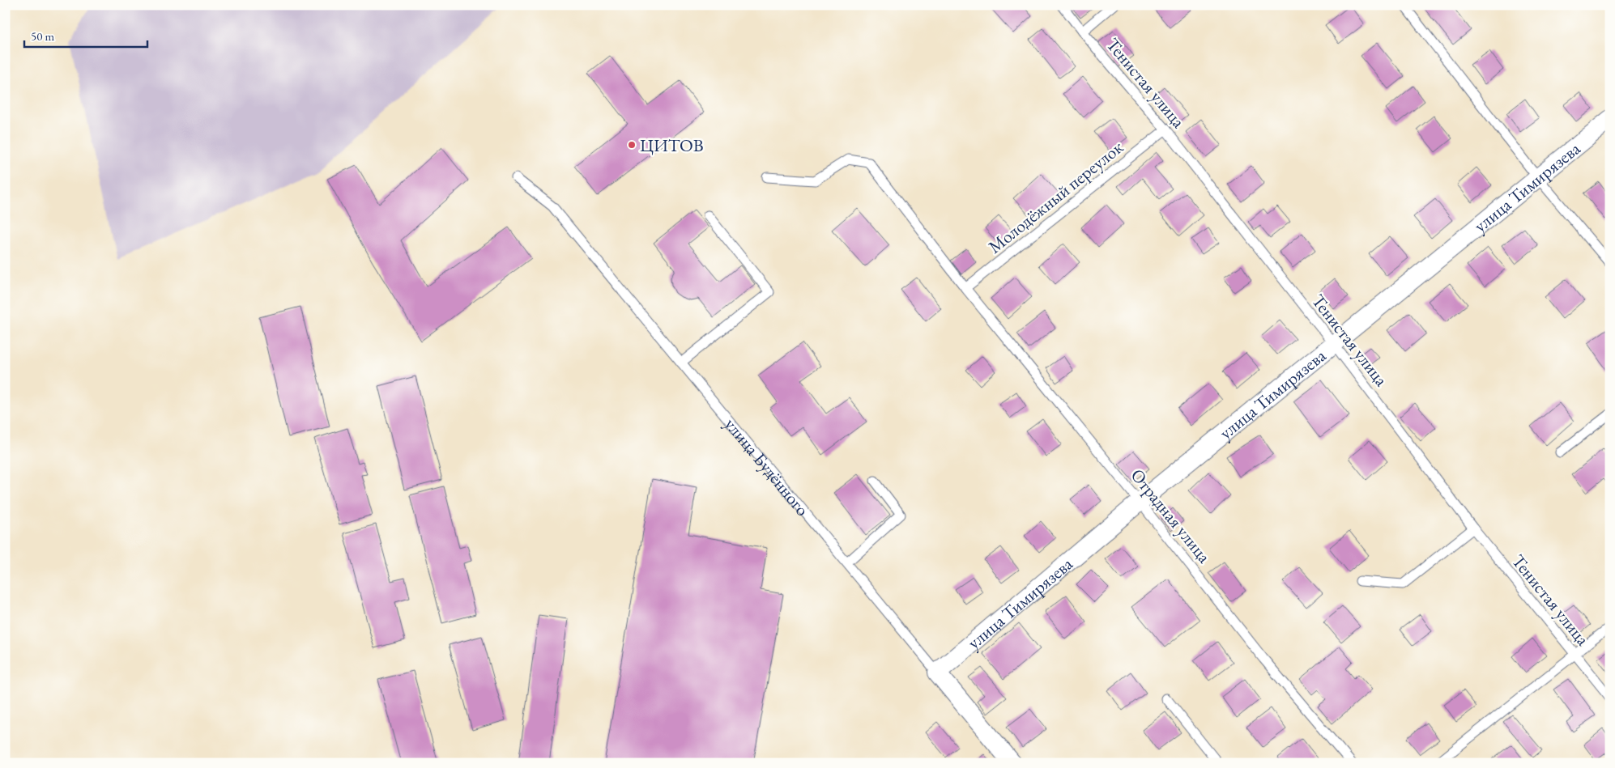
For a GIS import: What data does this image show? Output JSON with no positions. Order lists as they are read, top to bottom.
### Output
{
  "streets": {
    "street": ["улица Тимирязева", "улица Будённого"],
    "lane": ["Тенистая улица", "Молодёжный переулок", "Отрадная улица"]
  },
  "crossings": [
    ["Тенистая улица", "улица Тимирязева"],
    ["Тенистая улица", "Молодёжный переулок"],
    ["улица Тимирязева", "улица Будённого"],
    ["улица Тимирязева", "Отрадная улица"],
    ["Молодёжный переулок", "Отрадная улица"]
  ],
  "places": ["ЦИТОВ"],
  "scale_bar": "50 m"
}
